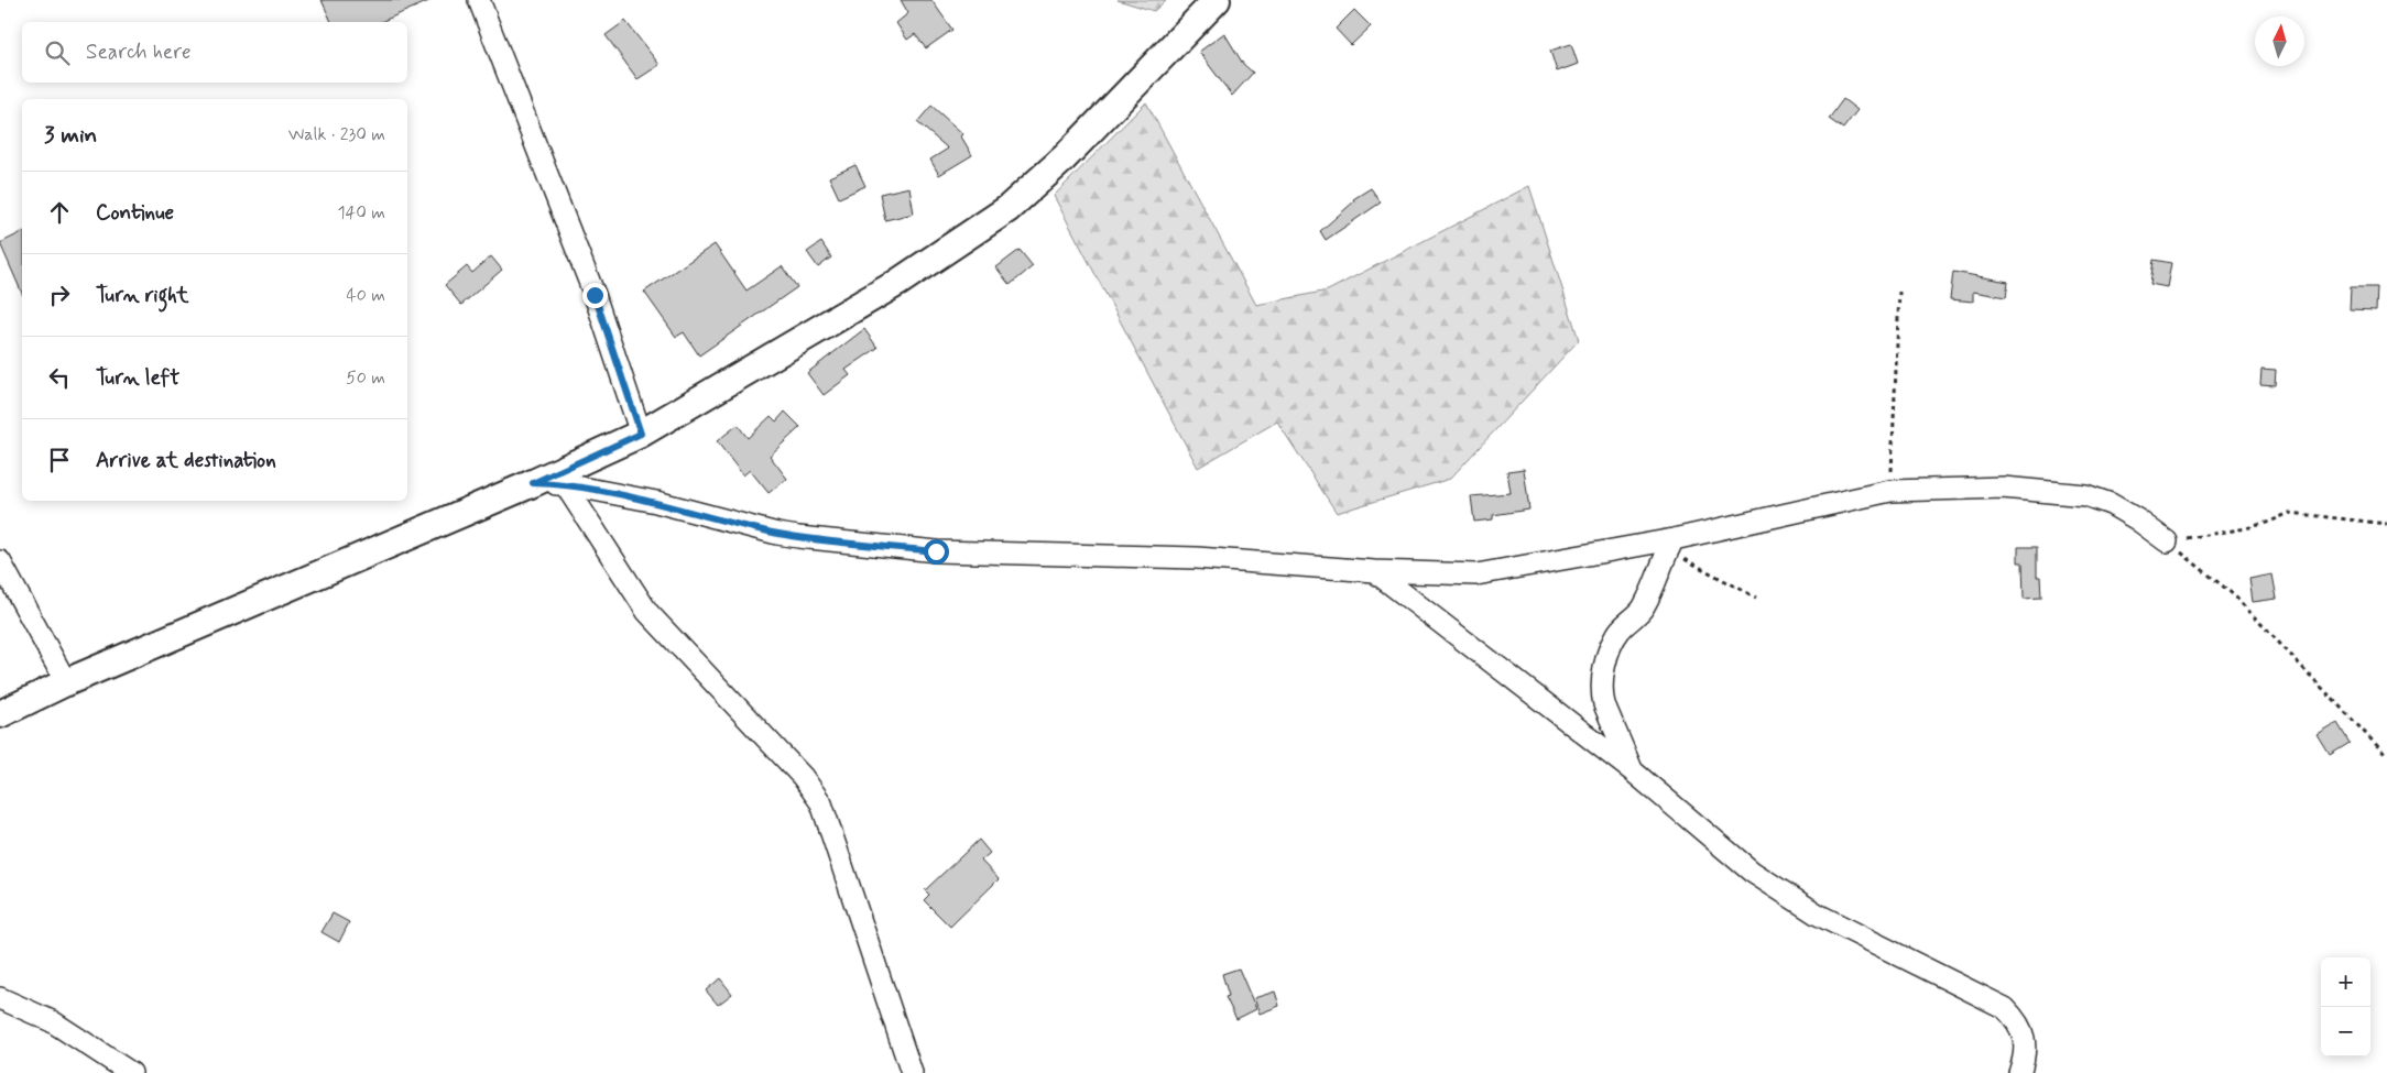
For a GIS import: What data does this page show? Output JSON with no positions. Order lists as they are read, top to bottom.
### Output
{
  "north": "top",
  "page": {
    "search": "Search here",
    "heading": ["3 min", "Walk · 230 m"],
    "list": [
      ["Continue", "140 m"],
      ["Turn right", "40 m"],
      ["Turn left", "50 m"],
      "Arrive at destination"
    ],
    "map_buttons": ["+", "−"]
  }
}
